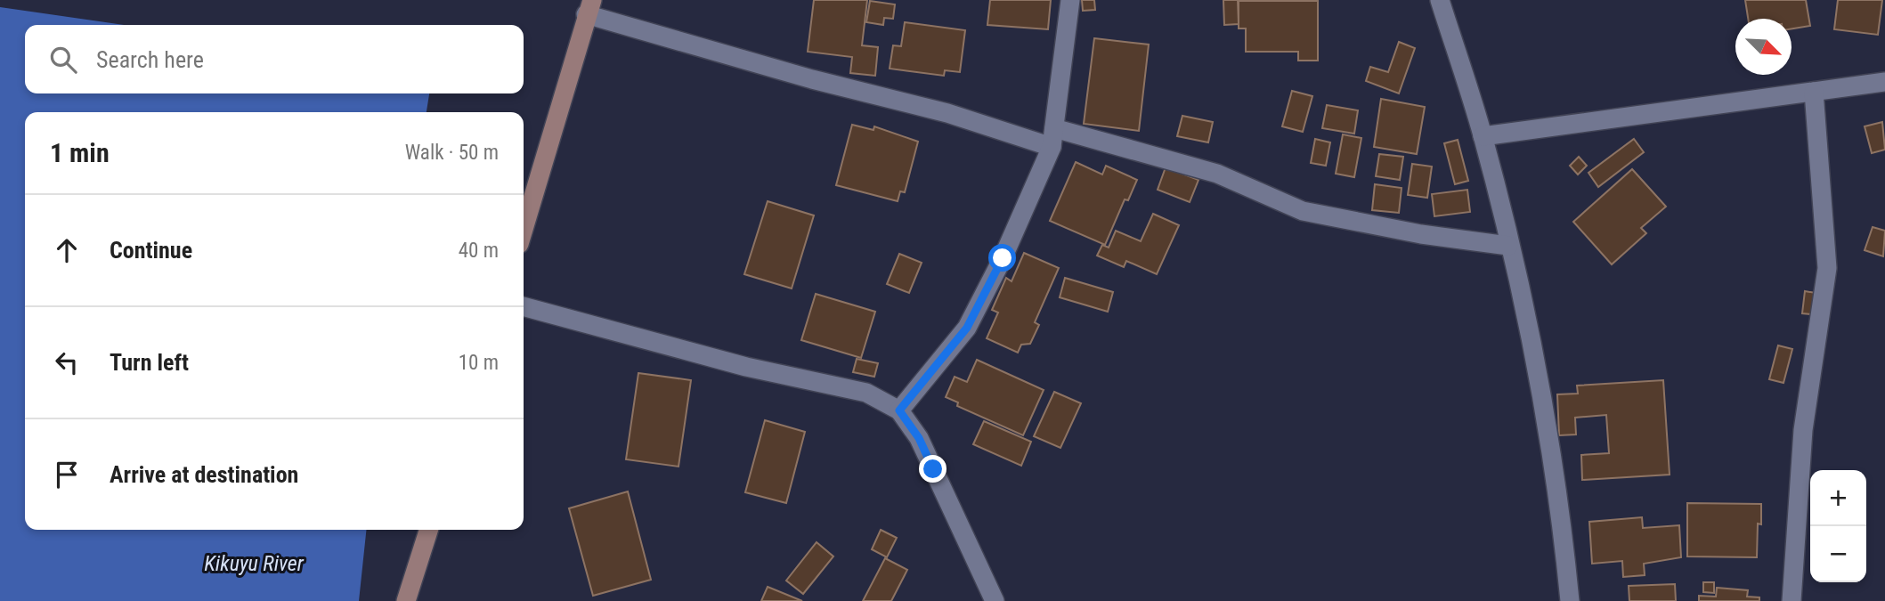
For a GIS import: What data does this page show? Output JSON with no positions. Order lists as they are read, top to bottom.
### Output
{
  "water": ["Kikuyu River"],
  "north": "bottom right",
  "page": {
    "search": "Search here",
    "heading": ["1 min", "Walk · 50 m"],
    "list": [
      ["Continue", "40 m"],
      ["Turn left", "10 m"],
      "Arrive at destination"
    ],
    "map_buttons": ["+", "−"]
  }
}
